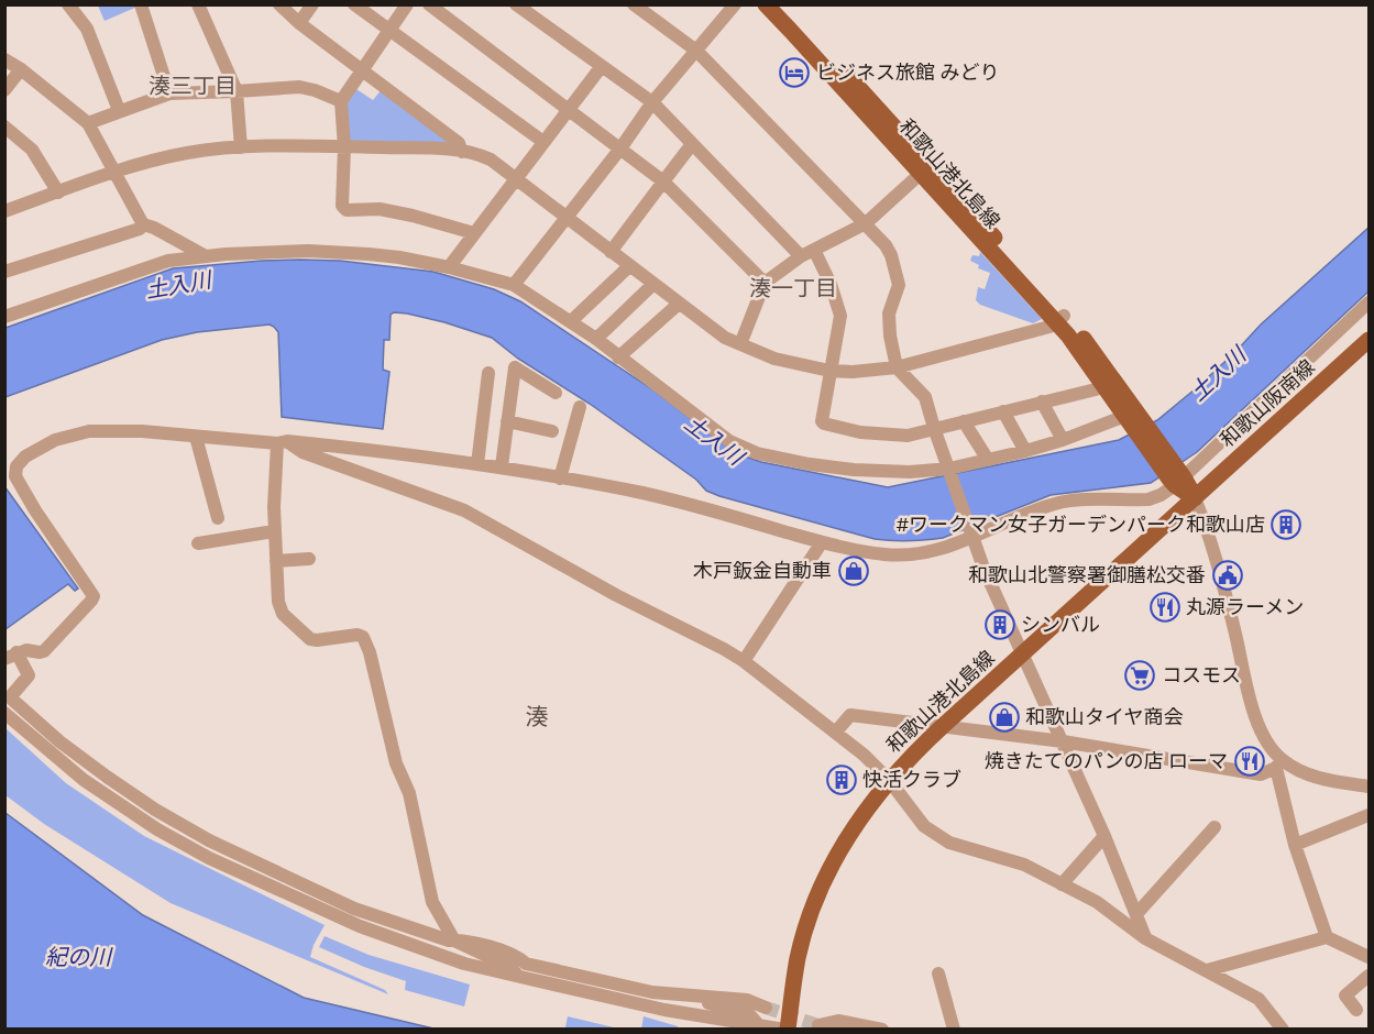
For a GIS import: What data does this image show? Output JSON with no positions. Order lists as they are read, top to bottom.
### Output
{
  "streets": {
    "main road": ["和歌山港北島線", "和歌山阪南線"]
  },
  "crossings": [
    ["和歌山港北島線", "和歌山阪南線"]
  ],
  "districts": ["湊三丁目", "湊一丁目", "湊"],
  "water": ["土入川", "紀の川"],
  "places": {
    "hotel": ["ビジネス旅館 みどり"],
    "building": ["#ワークマン女子ガーデンパーク和歌山店", "シンバル", "快活クラブ"],
    "shop": ["木戸鈑金自動車", "和歌山タイヤ商会"],
    "public building": ["和歌山北警察署御膳松交番"],
    "restaurant": ["丸源ラーメン", "焼きたてのパンの店 ローマ"],
    "supermarket": ["コスモス"]
  }
}
